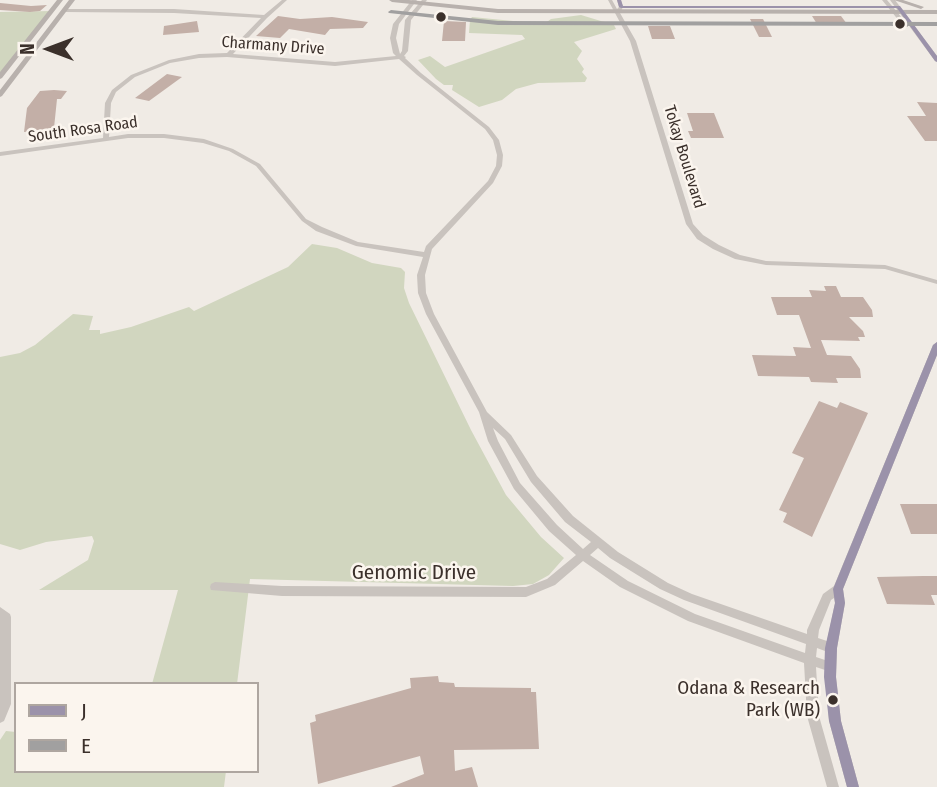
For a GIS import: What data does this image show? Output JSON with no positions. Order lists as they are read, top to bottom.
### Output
{
  "streets": {
    "street": [
      "Charmany Drive",
      "South Rosa Road",
      "Tokay Boulevard",
      "Genomic Drive"
    ]
  },
  "crossings": [
    ["Charmany Drive", "South Rosa Road"]
  ],
  "places": ["Odana & Research Park (WB)"],
  "lines": ["transit line J", "transit line E"],
  "legend": ["J", "E"],
  "north": "left"
}
